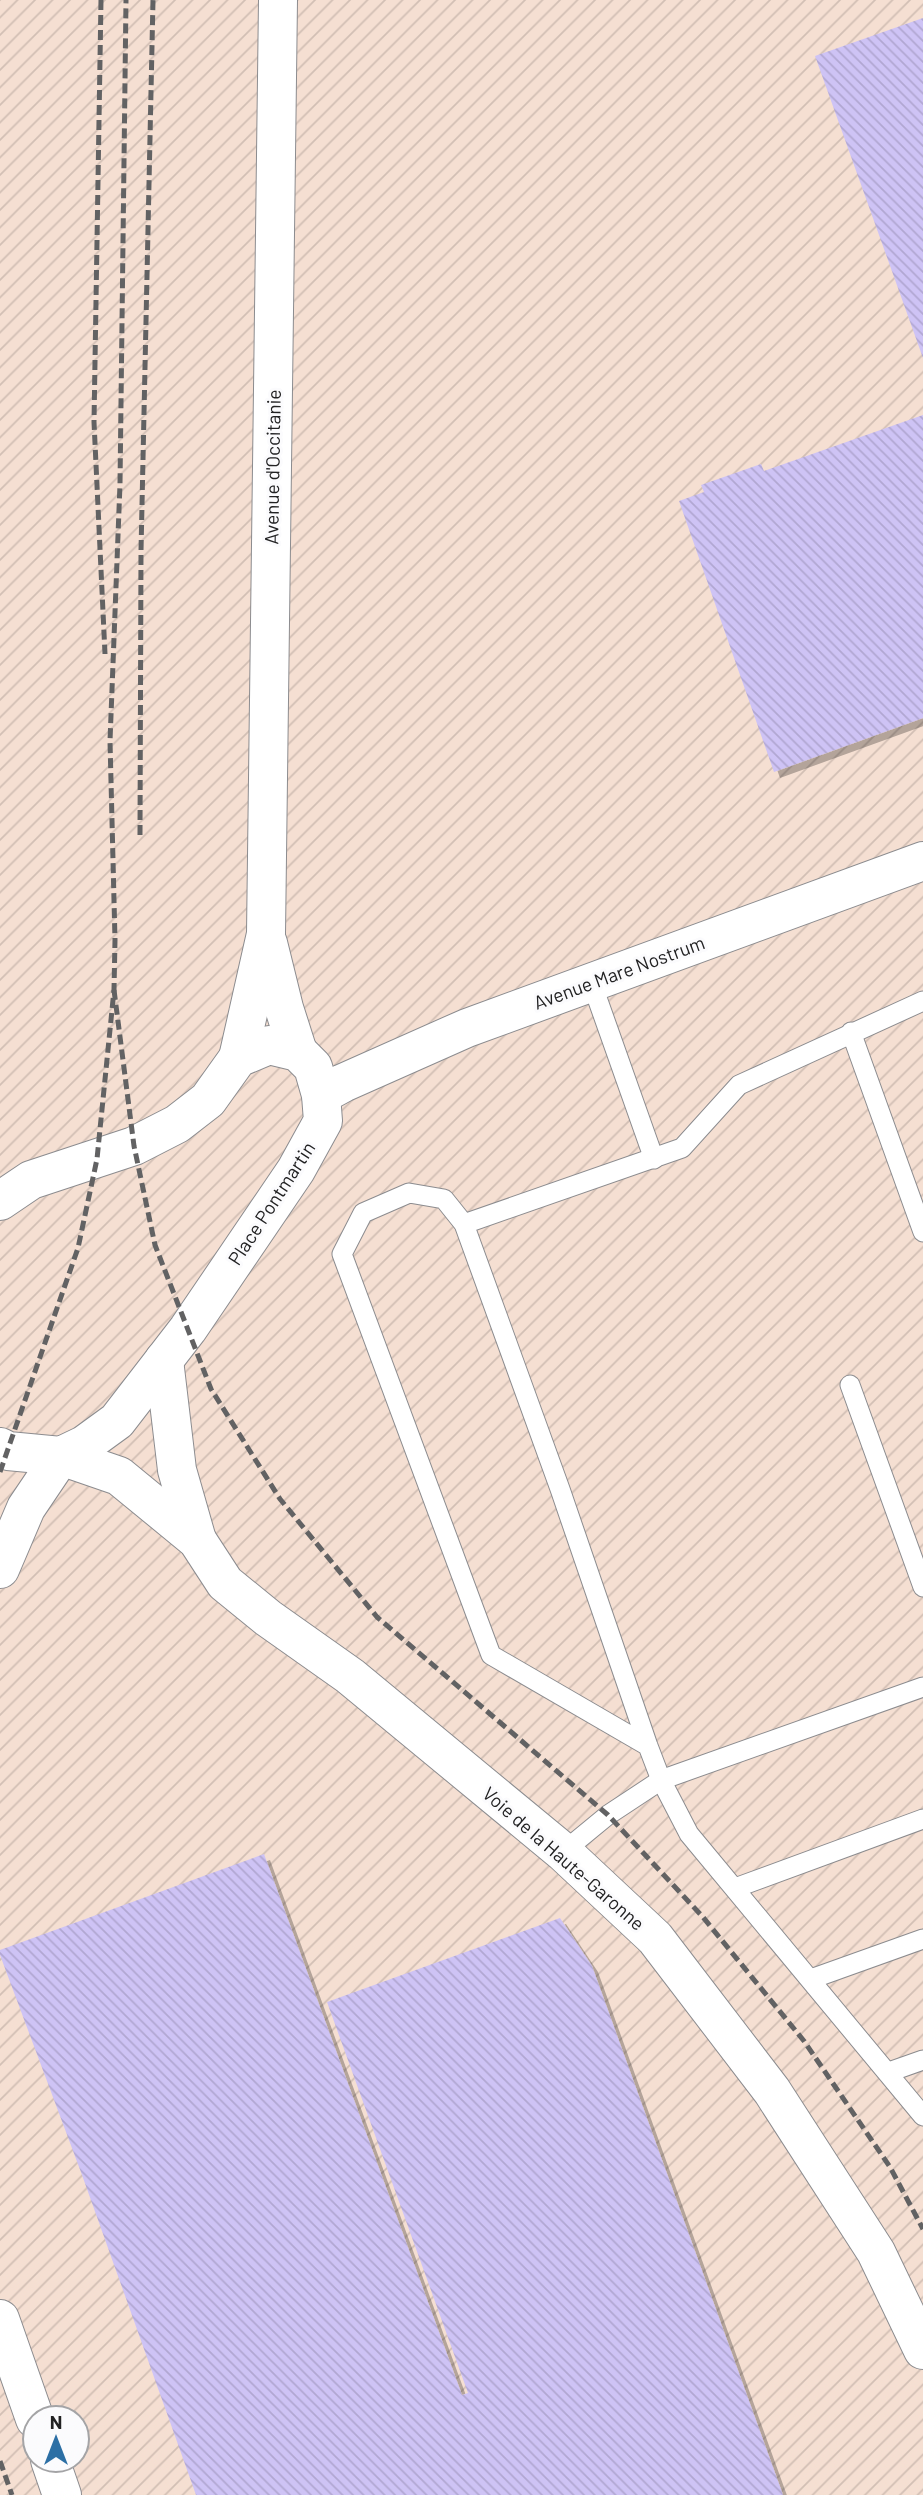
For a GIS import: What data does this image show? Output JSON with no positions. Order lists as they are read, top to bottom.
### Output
{
  "streets": {
    "street": [
      "Avenue d'Occitanie",
      "Avenue Mare Nostrum",
      "Place Pontmartin",
      "Voie de la Haute-Garonne"
    ]
  },
  "crossings": [
    ["Avenue d'Occitanie", "Place Pontmartin"],
    ["Avenue Mare Nostrum", "Place Pontmartin"],
    ["Place Pontmartin", "Voie de la Haute-Garonne"]
  ],
  "north": "top"
}
